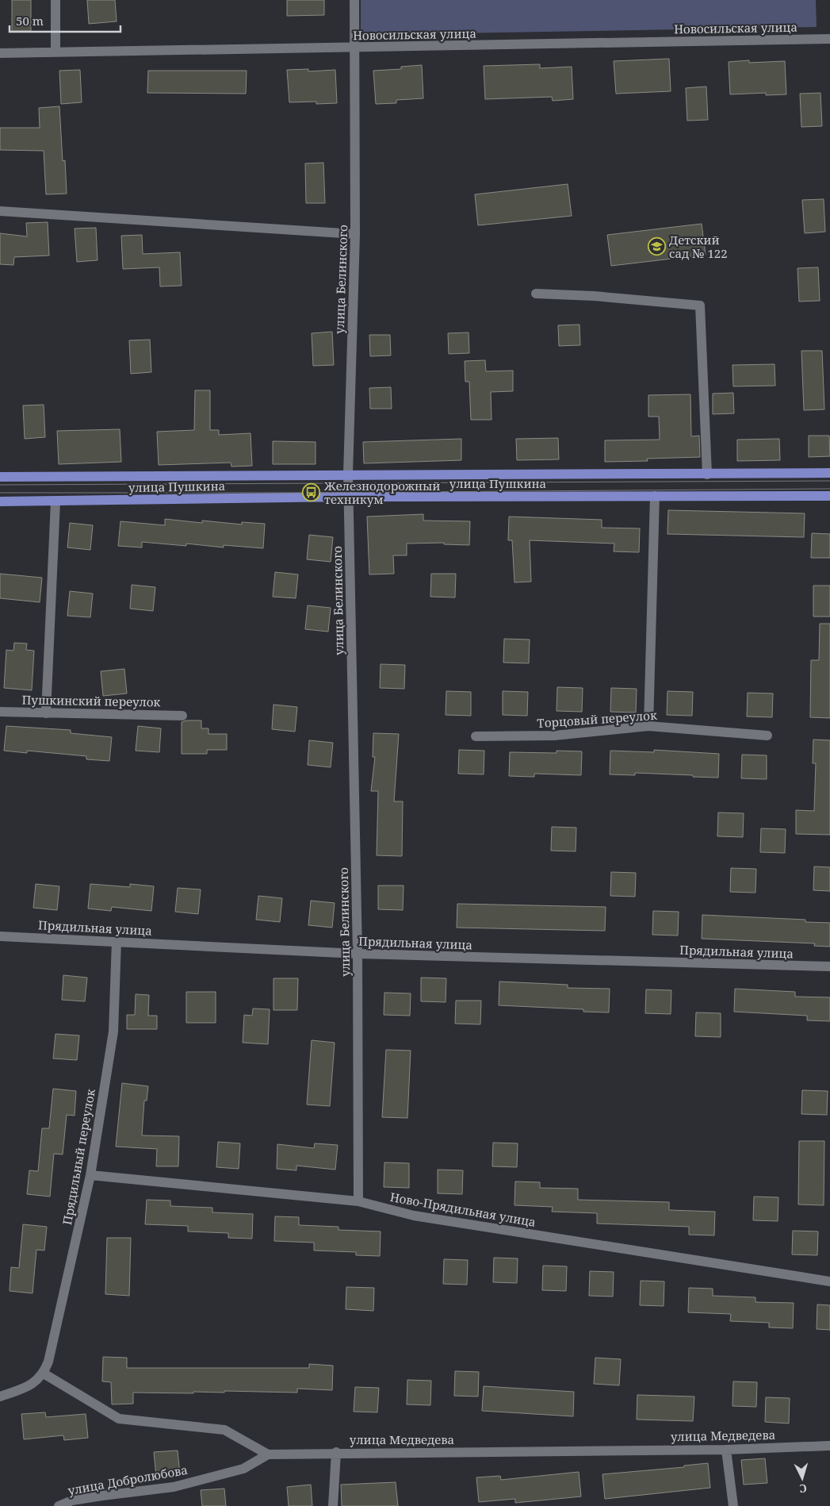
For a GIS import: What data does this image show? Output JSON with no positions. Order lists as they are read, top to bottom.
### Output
{
  "streets": {
    "main road": ["улица Пушкина"],
    "street": [
      "Новосильская улица",
      "улица Белинского",
      "Пушкинский переулок",
      "Торцовый переулок",
      "Прядильная улица",
      "Прядильный переулок",
      "Ново-Прядильная улица",
      "улица Медведева",
      "улица Добролюбова"
    ]
  },
  "crossings": [
    ["Новосильская улица", "улица Белинского"],
    ["улица Белинского", "улица Пушкина"],
    ["улица Белинского", "Прядильная улица"],
    ["улица Белинского", "Ново-Прядильная улица"],
    ["Прядильная улица", "Прядильный переулок"],
    ["Прядильный переулок", "Ново-Прядильная улица"],
    ["улица Медведева", "улица Добролюбова"]
  ],
  "places": {
    "school or university": ["Детский сад № 122"],
    "bus stop": ["Железнодорожный техникум"]
  },
  "scale_bar": "50 m",
  "north": "bottom"
}
